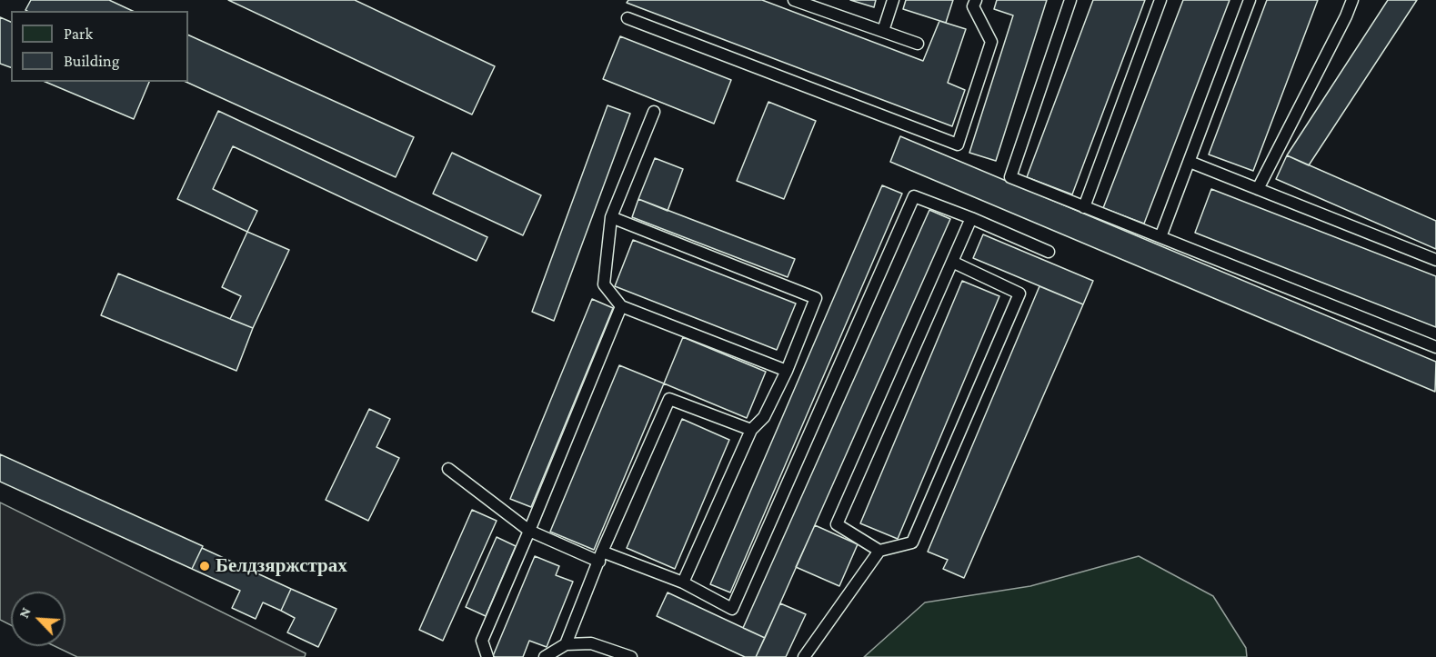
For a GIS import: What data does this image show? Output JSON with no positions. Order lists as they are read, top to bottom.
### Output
{
  "places": ["Белдзяржстрах"],
  "legend": ["Park", "Building"],
  "north": "top left"
}
